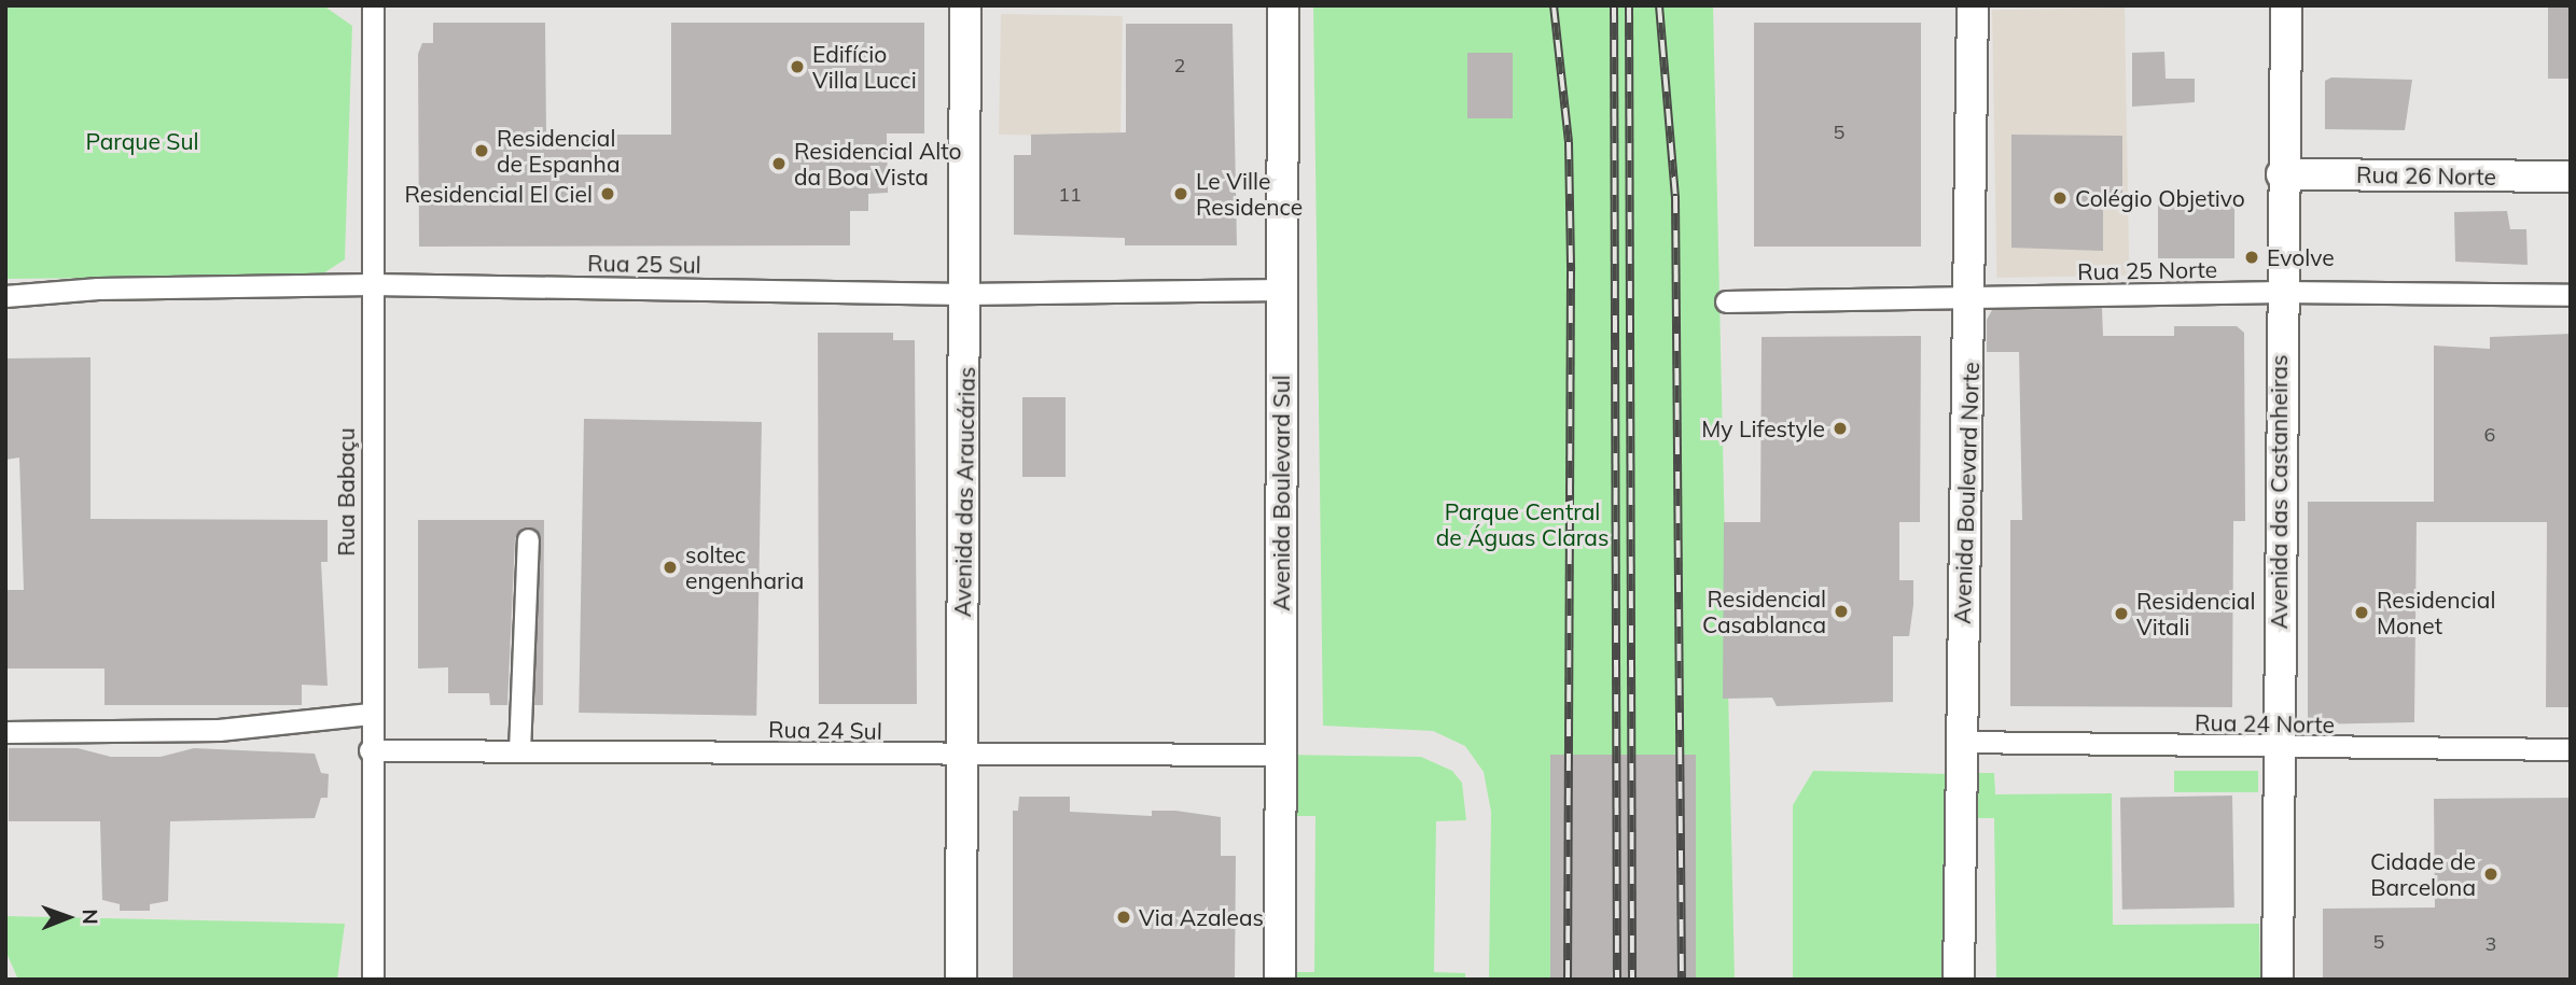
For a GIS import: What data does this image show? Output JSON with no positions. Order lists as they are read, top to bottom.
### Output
{
  "streets": {
    "street": [
      "Rua 26 Norte",
      "Rua 25 Sul",
      "Rua 25 Norte",
      "Rua Babaçu",
      "Avenida das Araucárias",
      "Avenida das Castanheiras",
      "Avenida Boulevard Sul",
      "Avenida Boulevard Norte",
      "Rua 24 Norte",
      "Rua 24 Sul"
    ]
  },
  "crossings": [
    ["Rua 26 Norte", "Avenida das Castanheiras"],
    ["Rua 25 Sul", "Rua Babaçu"],
    ["Rua 25 Sul", "Avenida das Araucárias"],
    ["Rua 25 Sul", "Avenida Boulevard Sul"],
    ["Rua 25 Norte", "Avenida das Castanheiras"],
    ["Rua 25 Norte", "Avenida Boulevard Norte"],
    ["Rua Babaçu", "Rua 24 Sul"],
    ["Avenida das Araucárias", "Rua 24 Sul"],
    ["Avenida das Castanheiras", "Rua 24 Norte"],
    ["Avenida Boulevard Sul", "Rua 24 Sul"],
    ["Avenida Boulevard Norte", "Rua 24 Norte"]
  ],
  "parks": ["Parque Sul", "Parque Central de Águas Claras"],
  "places": [
    "Edifício Villa Lucci",
    "Residencial de Espanha",
    "Residencial Alto da Boa Vista",
    "Residencial El Ciel",
    "Le Ville Residence",
    "Colégio Objetivo",
    "Evolve",
    "My Lifestyle",
    "soltec engenharia",
    "Residencial Casablanca",
    "Residencial Monet",
    "Residencial Vitali",
    "Cidade de Barcelona",
    "Via Azaleas"
  ],
  "house_numbers": [
    "2",
    "5",
    "11",
    "6",
    "5",
    "3"
  ],
  "north": "right"
}
